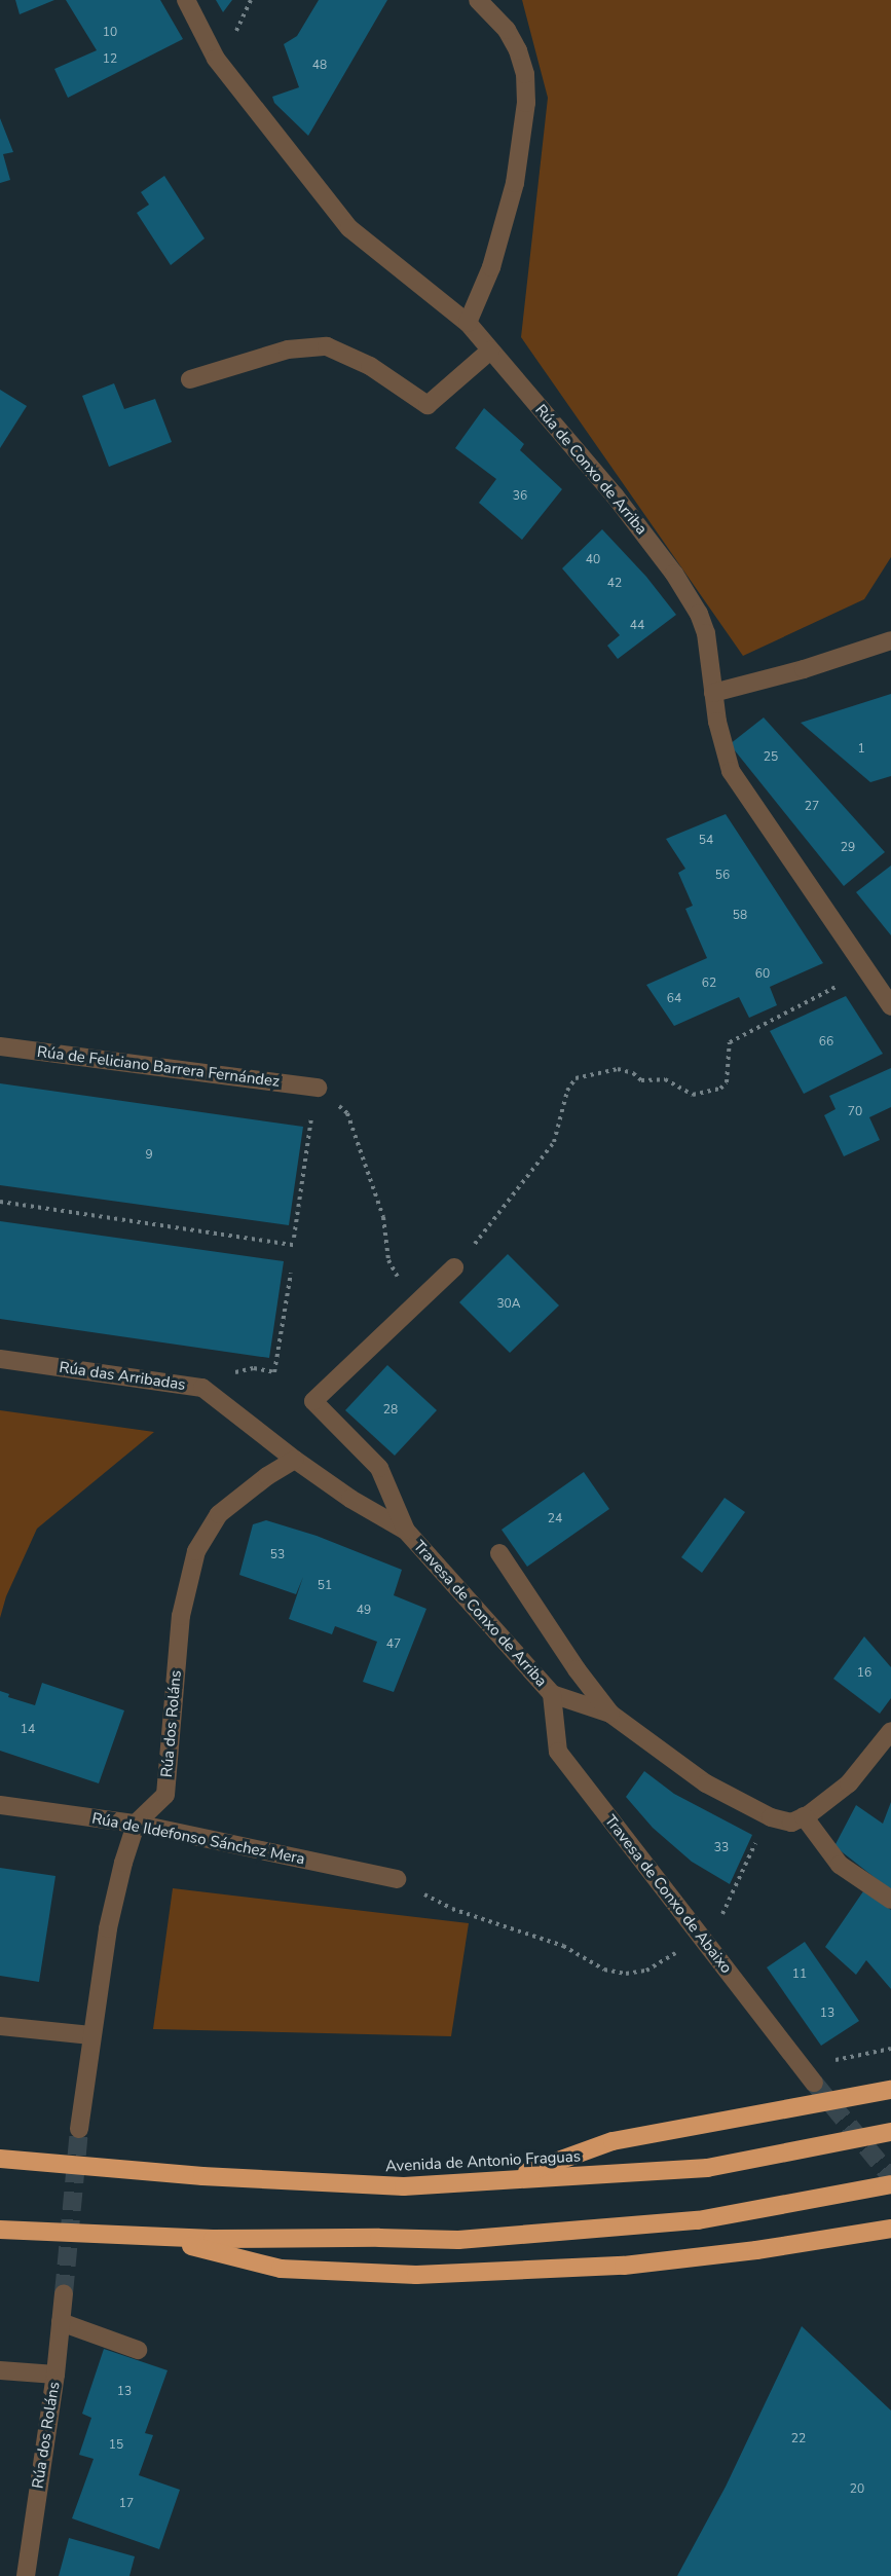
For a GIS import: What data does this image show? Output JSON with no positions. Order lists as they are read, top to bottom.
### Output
{
  "streets": {
    "highway": ["Avenida de Antonio Fraguas"],
    "street": [
      "Rúa de Conxo de Arriba",
      "Rúa de Feliciano Barrera Fernández",
      "Rúa das Arribadas",
      "Travesa de Conxo de Arriba",
      "Rúa dos Roláns",
      "Rúa de Ildefonso Sánchez Mera",
      "Travesa de Conxo de Abaixo"
    ]
  },
  "crossings": [
    ["Rúa das Arribadas", "Travesa de Conxo de Arriba"],
    ["Rúa das Arribadas", "Rúa dos Roláns"],
    ["Travesa de Conxo de Arriba", "Rúa dos Roláns"],
    ["Travesa de Conxo de Arriba", "Travesa de Conxo de Abaixo"],
    ["Rúa dos Roláns", "Rúa de Ildefonso Sánchez Mera"]
  ],
  "house_numbers": [
    "10",
    "12",
    "48",
    "36",
    "40",
    "42",
    "44",
    "1",
    "25",
    "27",
    "54",
    "29",
    "56",
    "58",
    "60",
    "62",
    "64",
    "66",
    "70",
    "9",
    "30A",
    "28",
    "24",
    "53",
    "51",
    "49",
    "47",
    "16",
    "14",
    "33",
    "11",
    "13",
    "13",
    "22",
    "15",
    "20",
    "17"
  ]
}
